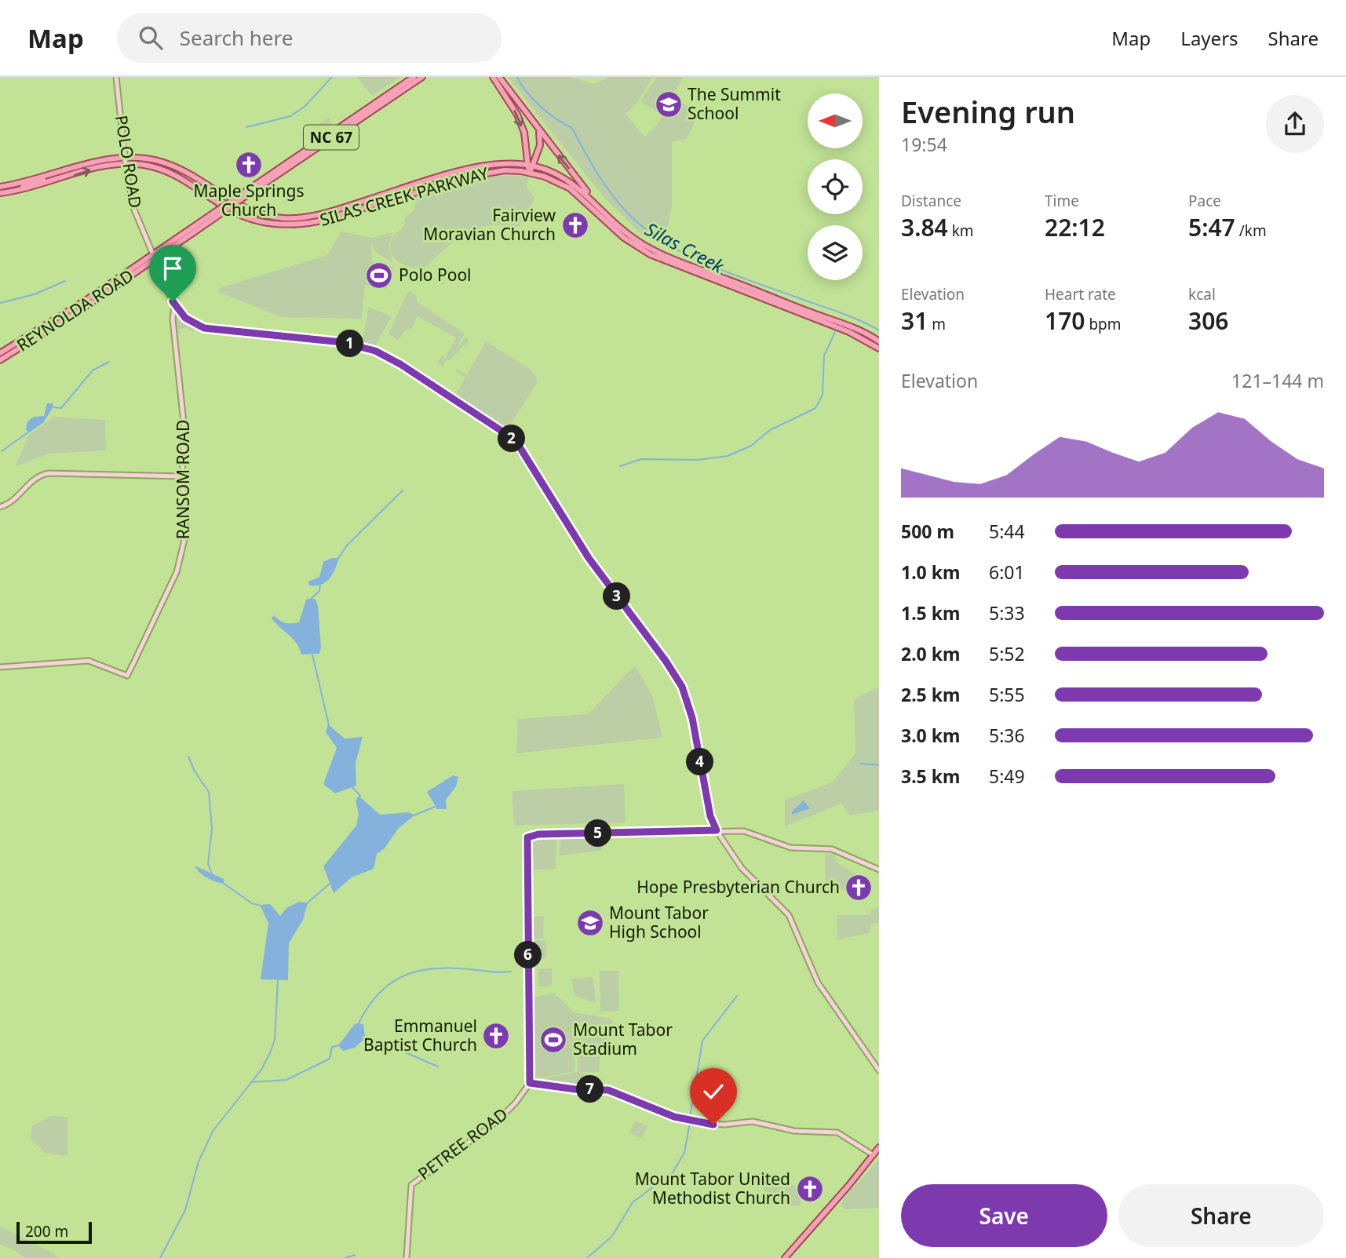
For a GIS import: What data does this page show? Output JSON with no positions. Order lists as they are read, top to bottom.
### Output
{
  "streets": {
    "main road": ["NC 67", "SILAS CREEK PARKWAY", "REYNOLDA ROAD"],
    "street": ["POLO ROAD", "RANSOM ROAD", "PETREE ROAD"]
  },
  "crossings": [
    ["POLO ROAD", "REYNOLDA ROAD"],
    ["POLO ROAD", "RANSOM ROAD"]
  ],
  "water": ["Silas Creek"],
  "places": {
    "school or university": ["The Summit School", "Mount Tabor High School"],
    "church": [
      "Maple Springs Church",
      "Fairview Moravian Church",
      "Hope Presbyterian Church",
      "Emmanuel Baptist Church",
      "Mount Tabor United Methodist Church"
    ],
    "sports": ["Polo Pool", "Mount Tabor Stadium"]
  },
  "scale_bar": "200 m",
  "north": "left",
  "page": {
    "header": "Map",
    "search": "Search here",
    "nav": ["Map", "Layers", "Share"],
    "heading": ["Evening run", "19:54"],
    "stats": [
      ["Distance", "3.84 km"],
      ["Time", "22:12"],
      ["Pace", "5:47 /km"],
      ["Elevation", "31 m"],
      ["Heart rate", "170 bpm"],
      ["kcal", "306"]
    ],
    "pins": [
      "1",
      "2",
      "3",
      "4",
      "5",
      "6",
      "7"
    ],
    "chart": ["Elevation", "121–144 m"],
    "list": [
      {
        "name": "500 m",
        "note": "5:44"
      },
      {
        "name": "1.0 km",
        "note": "6:01"
      },
      {
        "name": "1.5 km",
        "note": "5:33"
      },
      {
        "name": "2.0 km",
        "note": "5:52"
      },
      {
        "name": "2.5 km",
        "note": "5:55"
      },
      {
        "name": "3.0 km",
        "note": "5:36"
      },
      {
        "name": "3.5 km",
        "note": "5:49"
      }
    ],
    "buttons": ["Save", "Share"],
    "scale": "200 m"
  }
}
